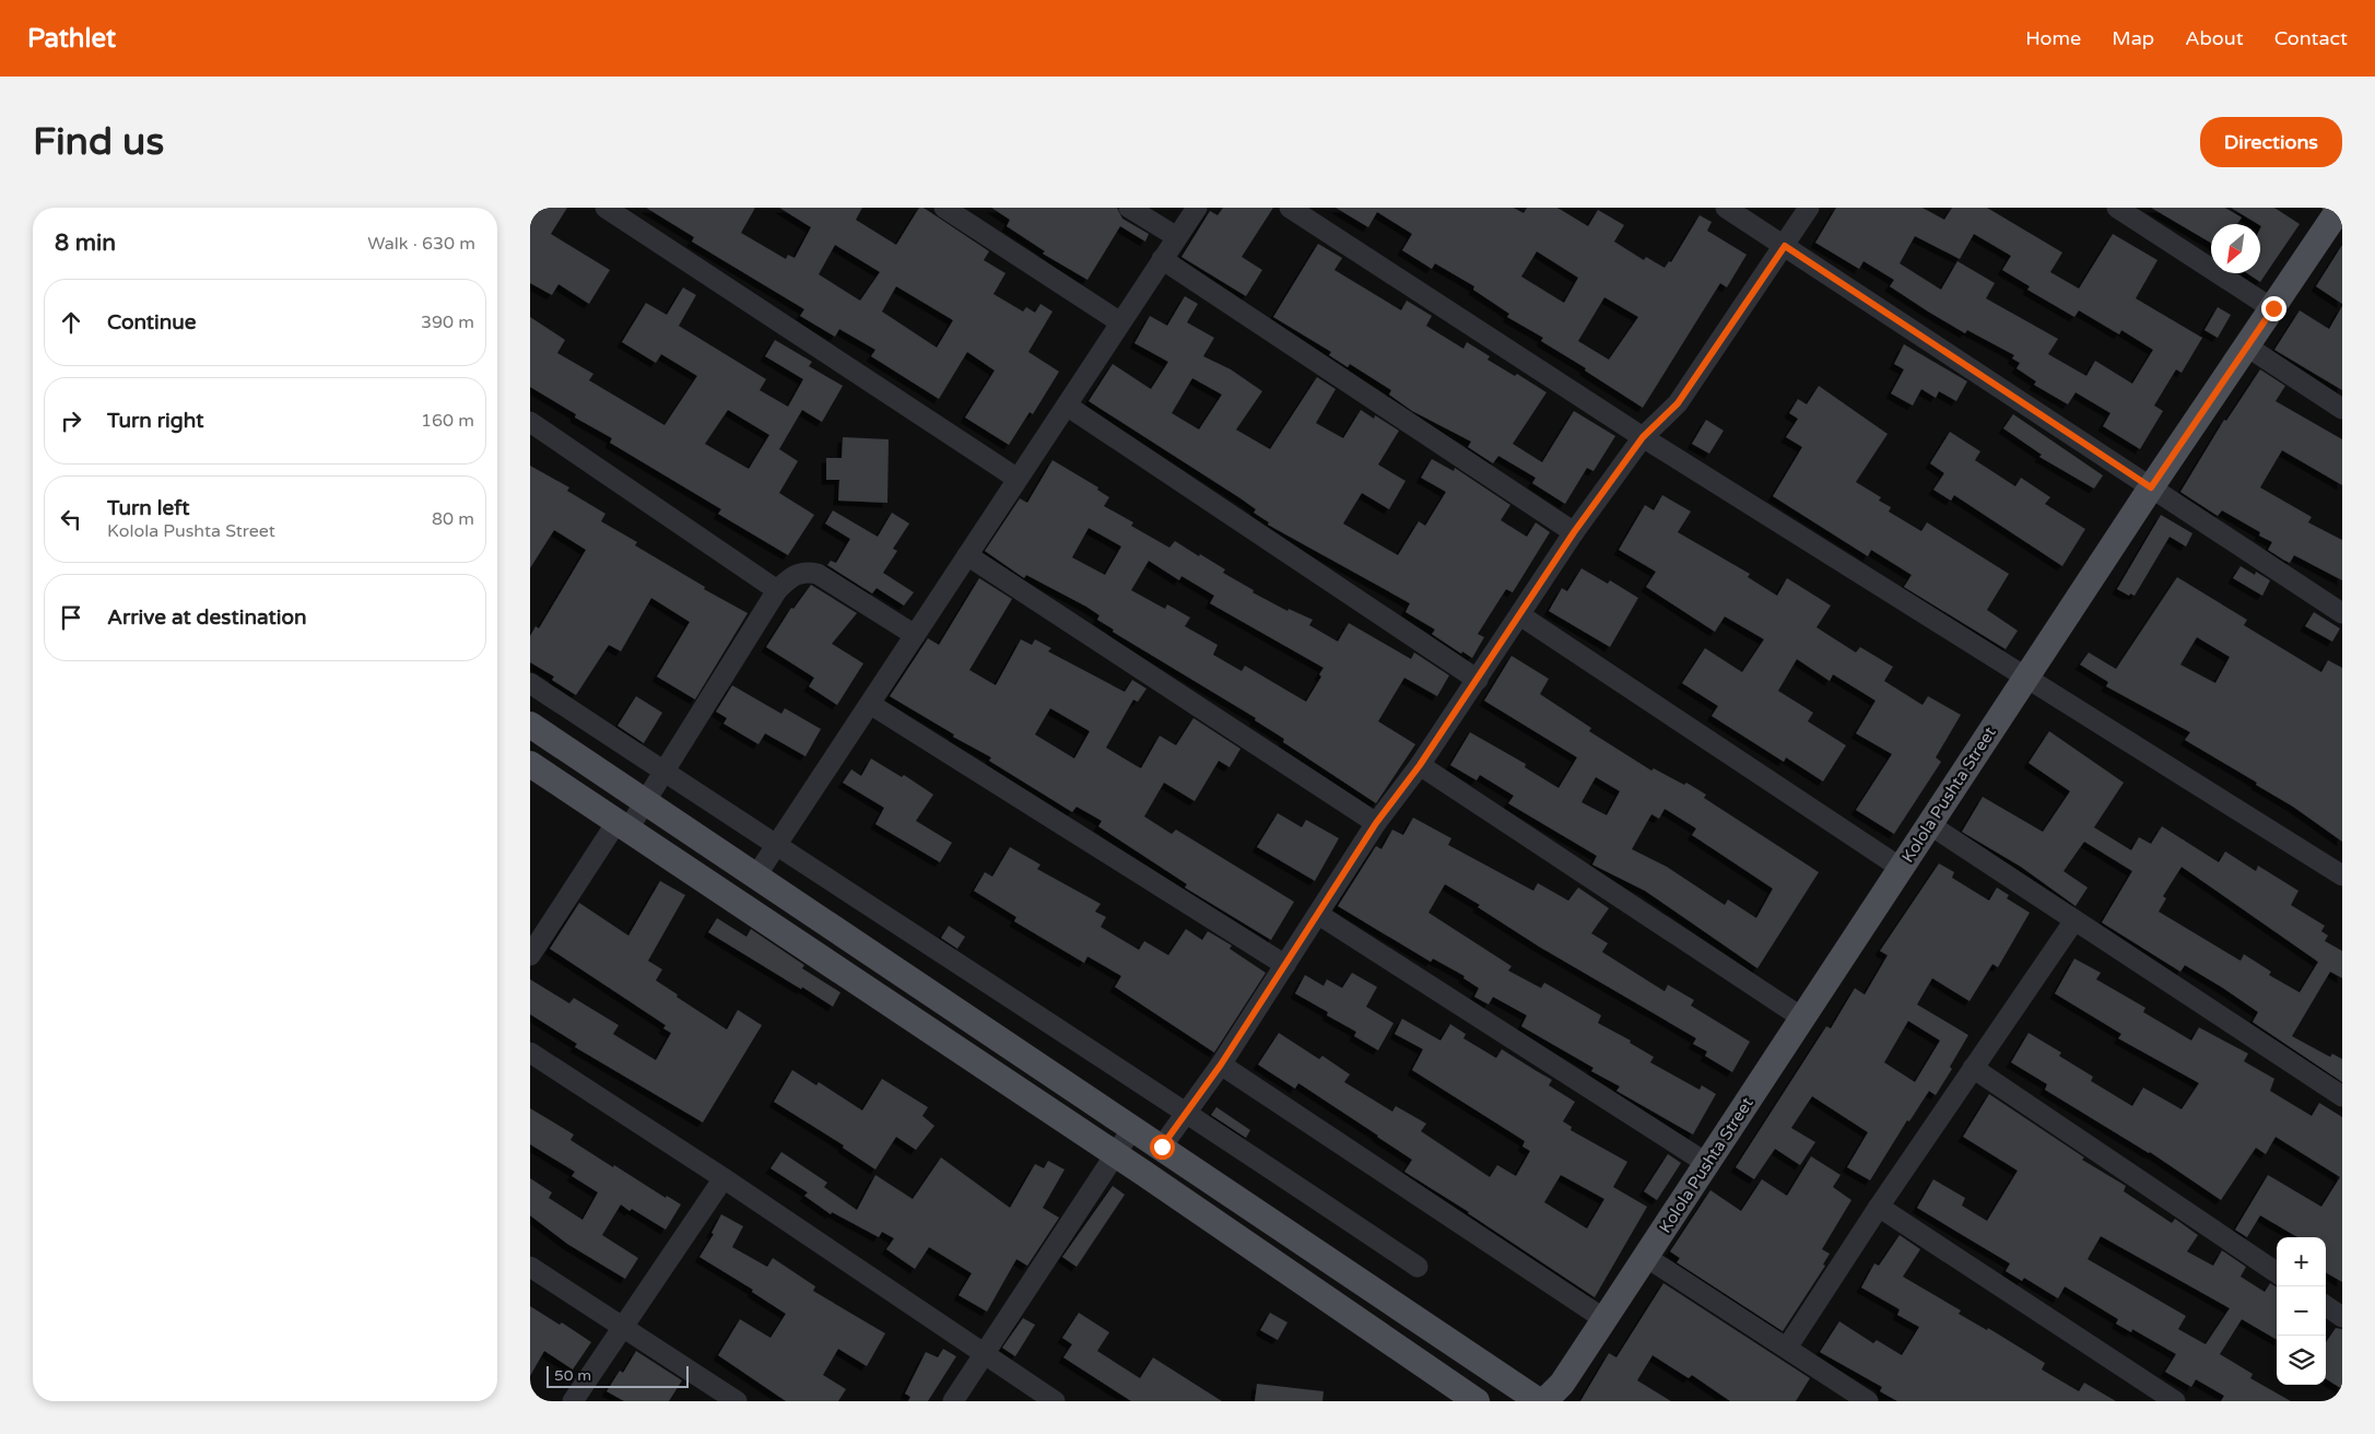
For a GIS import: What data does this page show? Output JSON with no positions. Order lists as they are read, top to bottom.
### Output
{
  "streets": {
    "main road": ["Kolola Pushta Street"]
  },
  "scale_bar": "50 m",
  "north": "bottom left",
  "page": {
    "header": "Pathlet",
    "nav": [
      "Home",
      "Map",
      "About",
      "Contact"
    ],
    "buttons": "Directions",
    "title": "Find us",
    "heading": ["8 min", "Walk · 630 m"],
    "list": [
      ["Continue", "390 m"],
      ["Turn right", "160 m"],
      ["Turn left", "Kolola Pushta Street", "80 m"],
      "Arrive at destination"
    ],
    "map_buttons": ["+", "−"],
    "scale": "50 m"
  }
}
